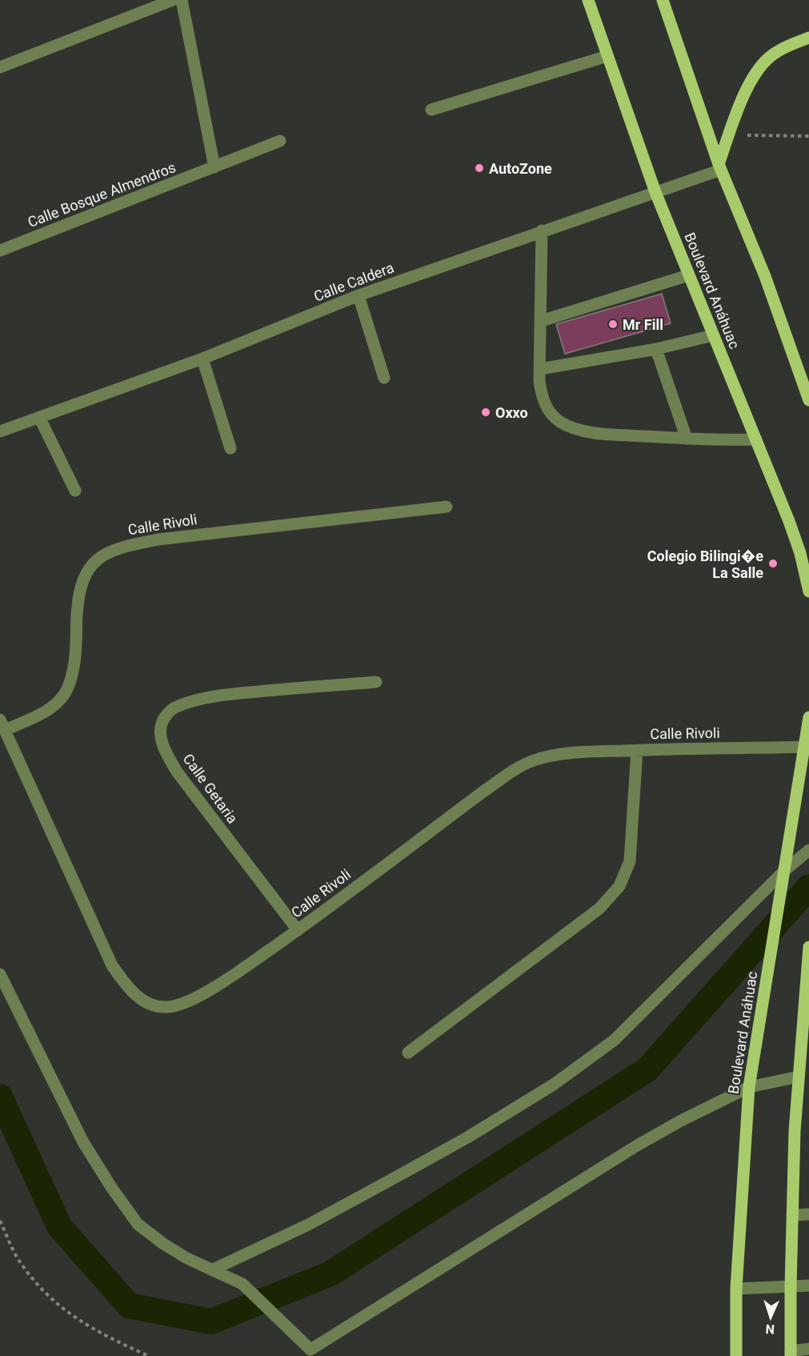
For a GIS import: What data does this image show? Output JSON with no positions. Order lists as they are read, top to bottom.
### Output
{
  "streets": {
    "main road": ["Boulevard Anáhuac"],
    "street": [
      "Calle Bosque Almendros",
      "Calle Caldera",
      "Calle Rivoli",
      "Calle Getaria"
    ]
  },
  "crossings": [
    ["Calle Caldera", "Boulevard Anáhuac"],
    ["Boulevard Anáhuac", "Calle Rivoli"],
    ["Calle Rivoli", "Calle Getaria"]
  ],
  "places": [
    "AutoZone",
    "Mr Fill",
    "Oxxo",
    "Colegio Bilingi�e La Salle"
  ],
  "north": "bottom"
}
